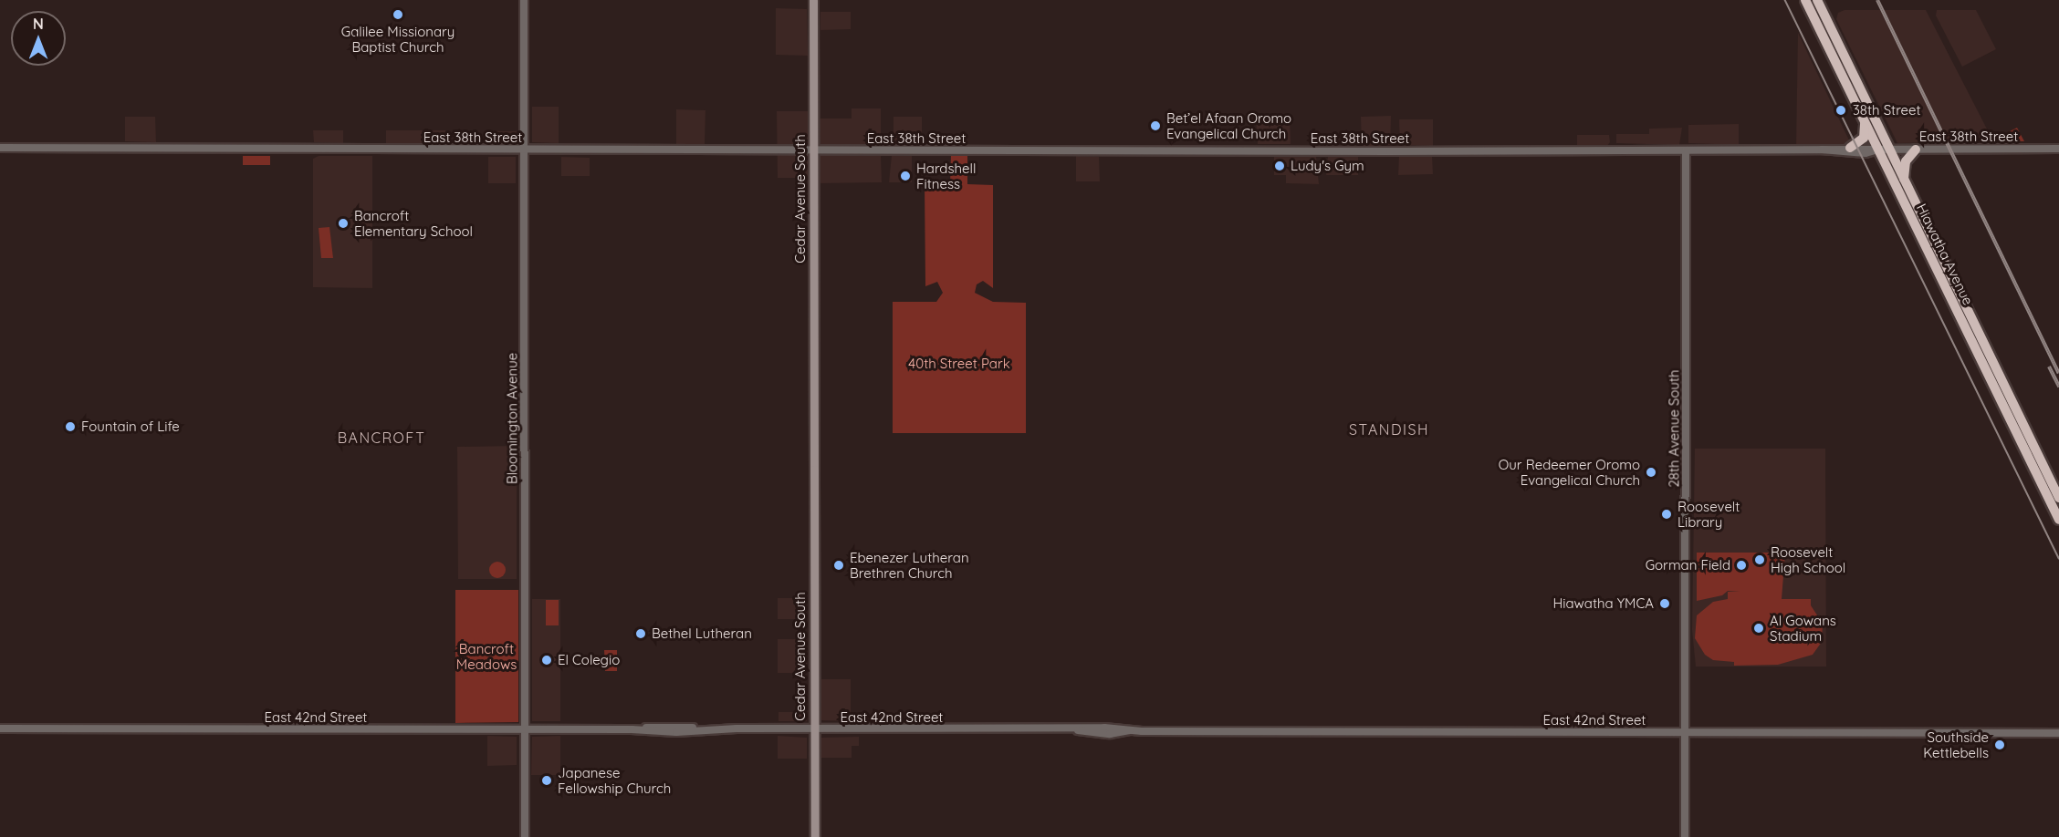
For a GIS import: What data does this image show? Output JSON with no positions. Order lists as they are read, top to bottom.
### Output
{
  "streets": {
    "highway": ["Hiawatha Avenue"],
    "main road": ["Cedar Avenue South"],
    "street": [
      "East 38th Street",
      "Bloomington Avenue",
      "28th Avenue South",
      "East 42nd Street"
    ]
  },
  "crossings": [
    ["East 38th Street", "Cedar Avenue South"],
    ["East 38th Street", "Hiawatha Avenue"],
    ["East 38th Street", "Bloomington Avenue"],
    ["East 38th Street", "28th Avenue South"],
    ["Cedar Avenue South", "East 42nd Street"],
    ["Bloomington Avenue", "East 42nd Street"],
    ["28th Avenue South", "East 42nd Street"]
  ],
  "districts": ["STANDISH", "BANCROFT"],
  "parks": ["40th Street Park", "Bancroft Meadows"],
  "places": [
    "Galilee Missionary Baptist Church",
    "38th Street",
    "Bet’el Afaan Oromo Evangelical Church",
    "Ludy's Gym",
    "Hardshell Fitness",
    "Bancroft Elementary School",
    "Fountain of Life",
    "Our Redeemer Oromo Evangelical Church",
    "Roosevelt Library",
    "Roosevelt High School",
    "Ebenezer Lutheran Brethren Church",
    "Gorman Field",
    "Hiawatha YMCA",
    "Al Gowans Stadium",
    "Bethel Lutheran",
    "El Colegio",
    "Southside Kettlebells",
    "Japanese Fellowship Church"
  ],
  "north": "top"
}
